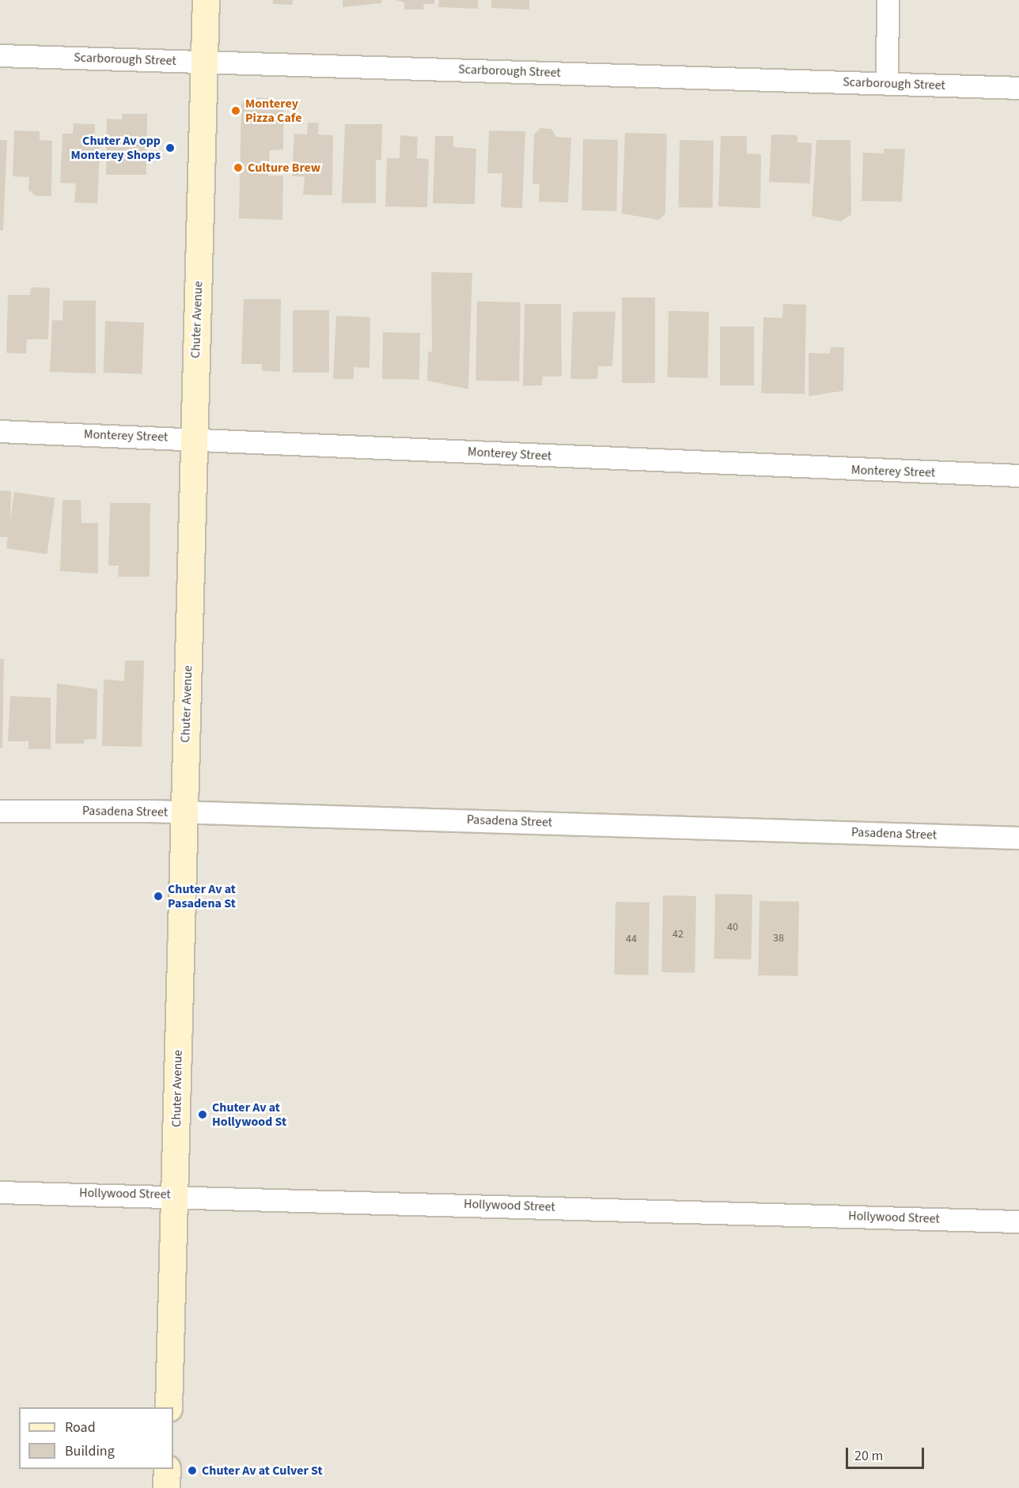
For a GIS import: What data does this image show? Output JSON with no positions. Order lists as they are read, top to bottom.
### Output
{
  "streets": {
    "main road": ["Chuter Avenue"],
    "street": [
      "Scarborough Street",
      "Monterey Street",
      "Pasadena Street",
      "Hollywood Street"
    ]
  },
  "crossings": [
    ["Scarborough Street", "Chuter Avenue"],
    ["Chuter Avenue", "Monterey Street"],
    ["Chuter Avenue", "Pasadena Street"],
    ["Chuter Avenue", "Hollywood Street"]
  ],
  "places": [
    "Monterey Pizza Cafe",
    "Chuter Av opp Monterey Shops",
    "Culture Brew",
    "Chuter Av at Pasadena St",
    "Chuter Av at Hollywood St",
    "Chuter Av at Culver St"
  ],
  "house_numbers": [
    "40",
    "42",
    "38",
    "44"
  ],
  "legend": ["Road", "Building"],
  "scale_bar": "20 m"
}
